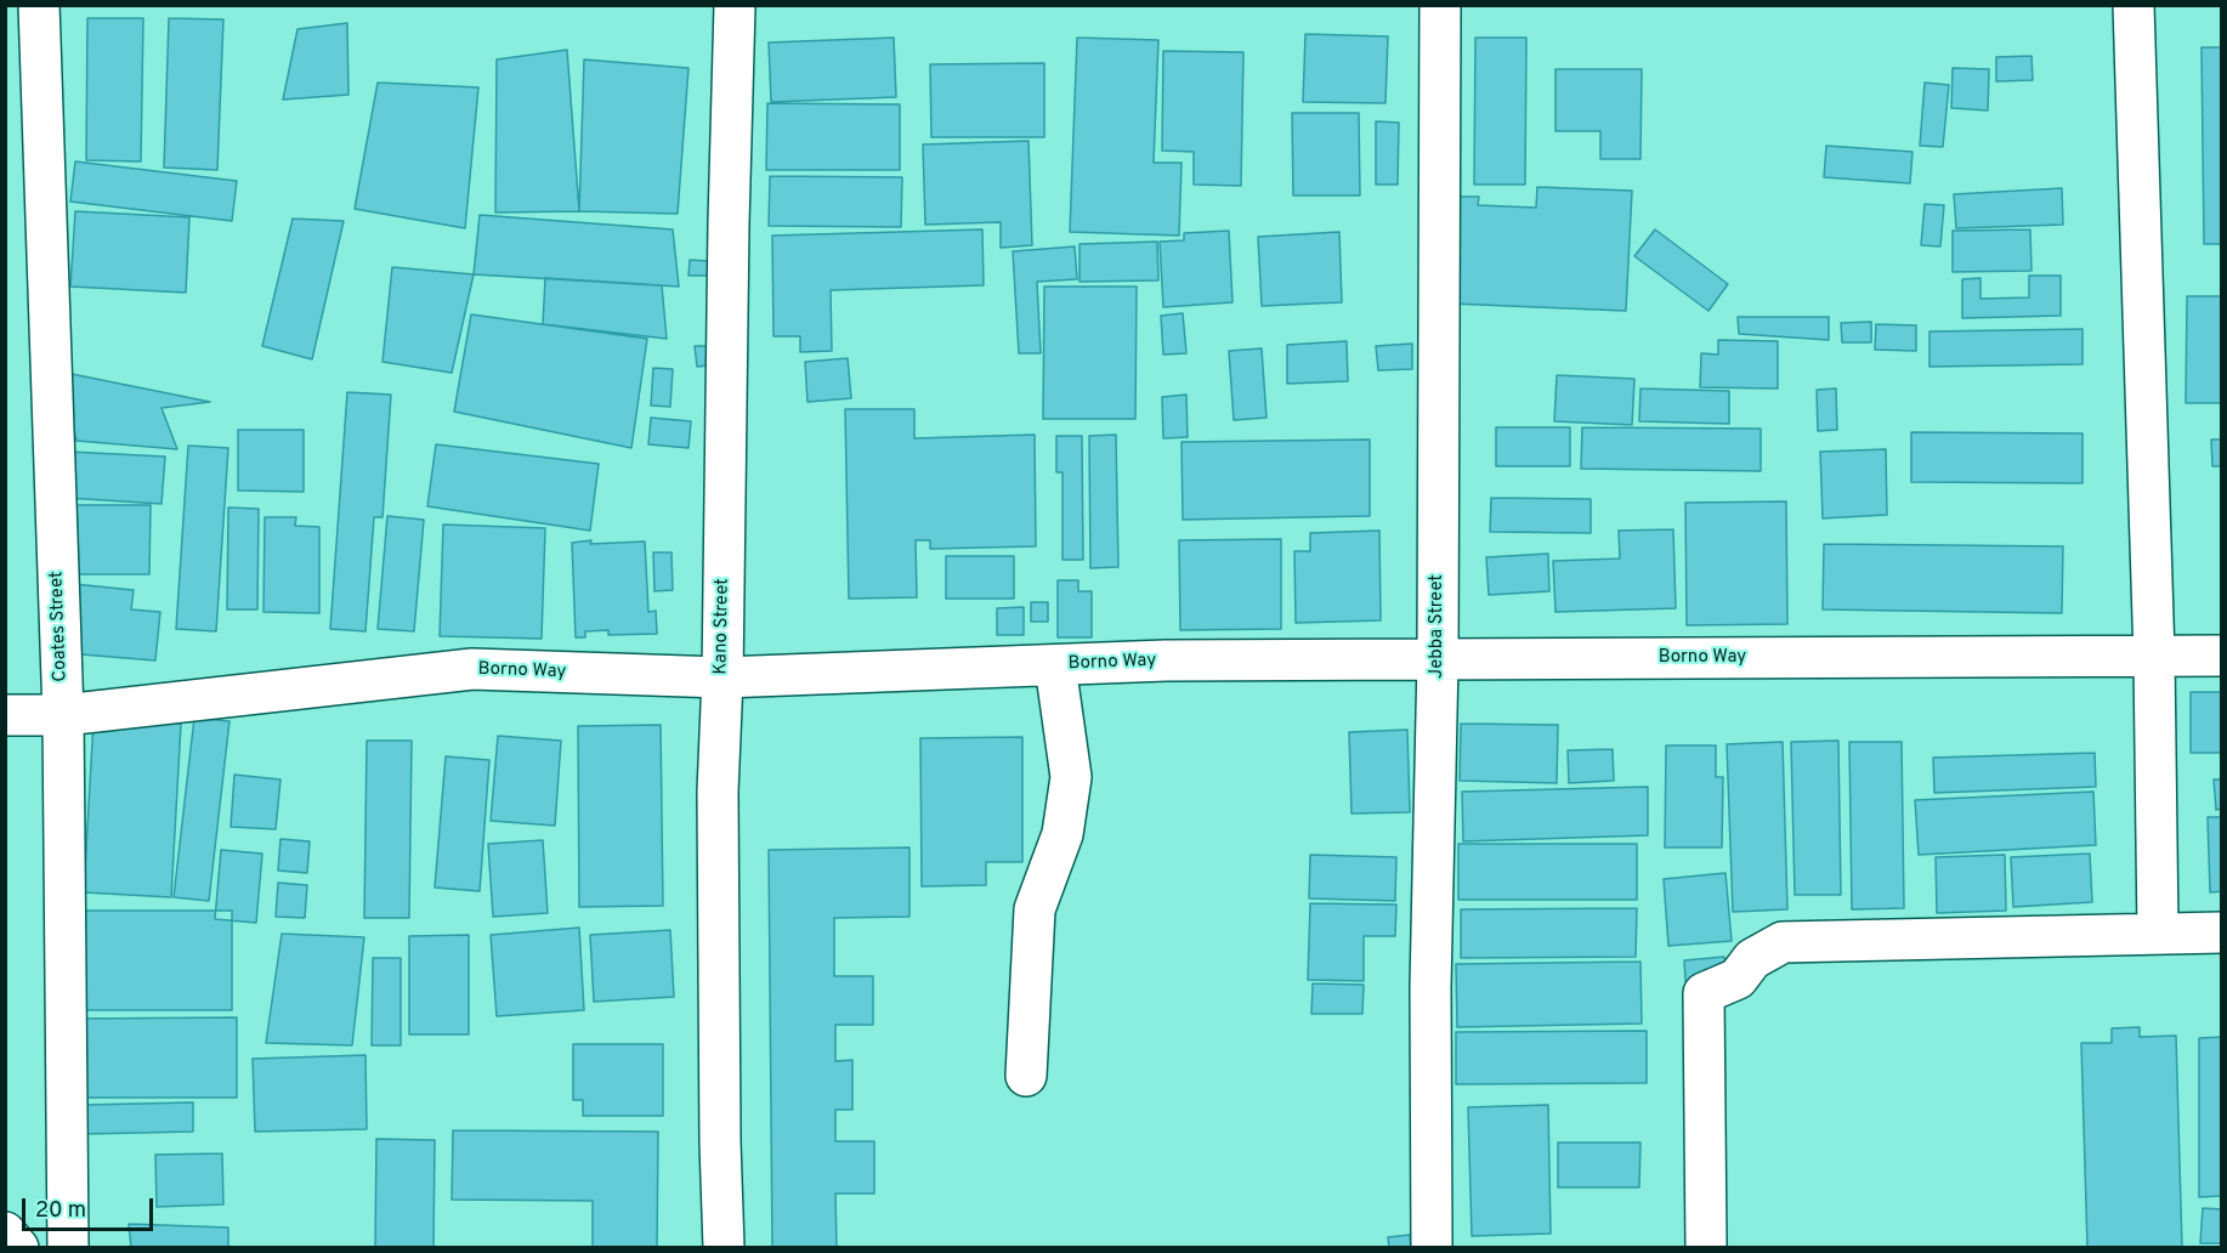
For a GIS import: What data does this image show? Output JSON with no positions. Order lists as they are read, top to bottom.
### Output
{
  "streets": {
    "main road": [
      "Coates Street",
      "Kano Street",
      "Jebba Street",
      "Borno Way"
    ]
  },
  "crossings": [
    ["Coates Street", "Borno Way"],
    ["Kano Street", "Borno Way"],
    ["Jebba Street", "Borno Way"]
  ],
  "scale_bar": "20 m"
}
